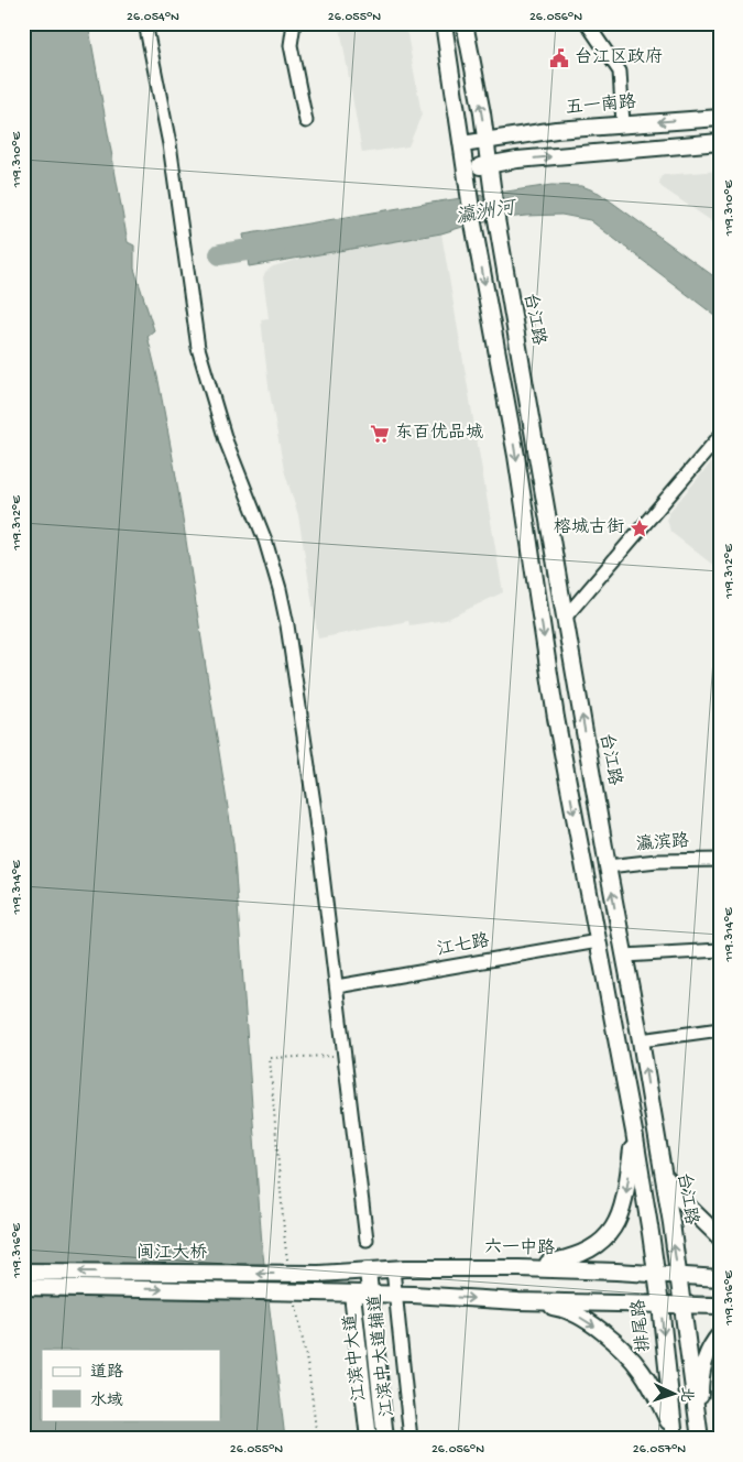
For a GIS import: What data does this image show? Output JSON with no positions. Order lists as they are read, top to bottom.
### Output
{
  "streets": {
    "main road": [
      "五一南路",
      "台江路",
      "六一中路",
      "闽江大桥",
      "排尾路",
      "江滨中大道"
    ],
    "street": ["瀛滨路", "江七路", "江滨中大道辅道"]
  },
  "crossings": [
    ["台江路", "瀛滨路"],
    ["台江路", "六一中路"],
    ["六一中路", "闽江大桥"],
    ["六一中路", "排尾路"],
    ["六一中路", "江滨中大道辅道"],
    ["六一中路", "江滨中大道"],
    ["闽江大桥", "江滨中大道辅道"],
    ["闽江大桥", "江滨中大道"]
  ],
  "water": ["瀛洲河"],
  "places": {
    "public building": ["台江区政府"],
    "supermarket": ["东百优品城"],
    "place": ["榕城古街"]
  },
  "legend": ["道路", "水域"],
  "north": "right",
  "coordinates": [
    "26.054°N",
    "26.055°N",
    "26.056°N",
    "119.310°E",
    "119.312°E",
    "119.314°E",
    "119.316°E",
    "26.057°N"
  ]
}
